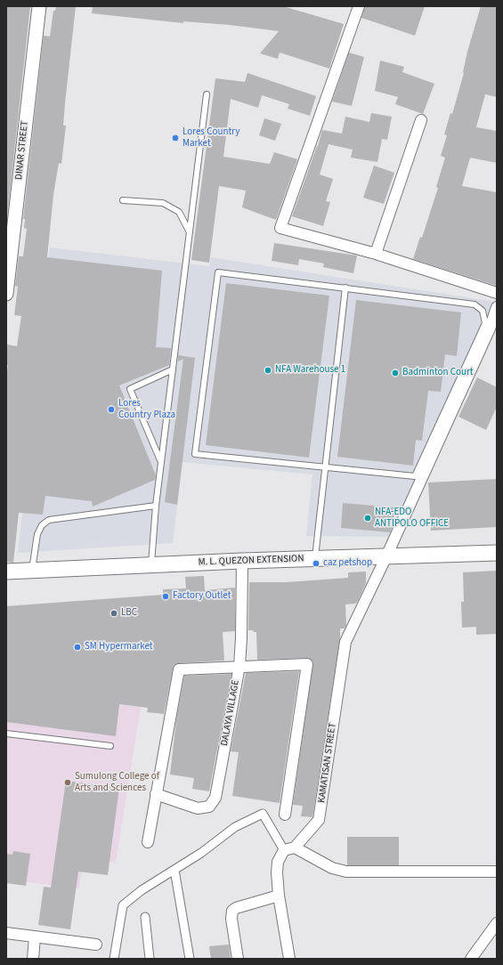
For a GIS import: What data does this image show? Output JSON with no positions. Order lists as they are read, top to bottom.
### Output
{
  "streets": {
    "main road": ["M. L. QUEZON EXTENSION"],
    "street": ["DINAR STREET", "DALAYA VILLAGE", "KAMATISAN STREET"]
  },
  "crossings": [
    ["M. L. QUEZON EXTENSION", "DALAYA VILLAGE"],
    ["M. L. QUEZON EXTENSION", "KAMATISAN STREET"]
  ],
  "places": [
    "Lores Country Market",
    "NFA Warehouse 1",
    "Badminton Court",
    "Lores Country Plaza",
    "NFA-EDO ANTIPOLO OFFICE",
    "caz petshop",
    "Factory Outlet",
    "LBC",
    "SM Hypermarket",
    "Sumulong College of Arts and Sciences"
  ]
}
